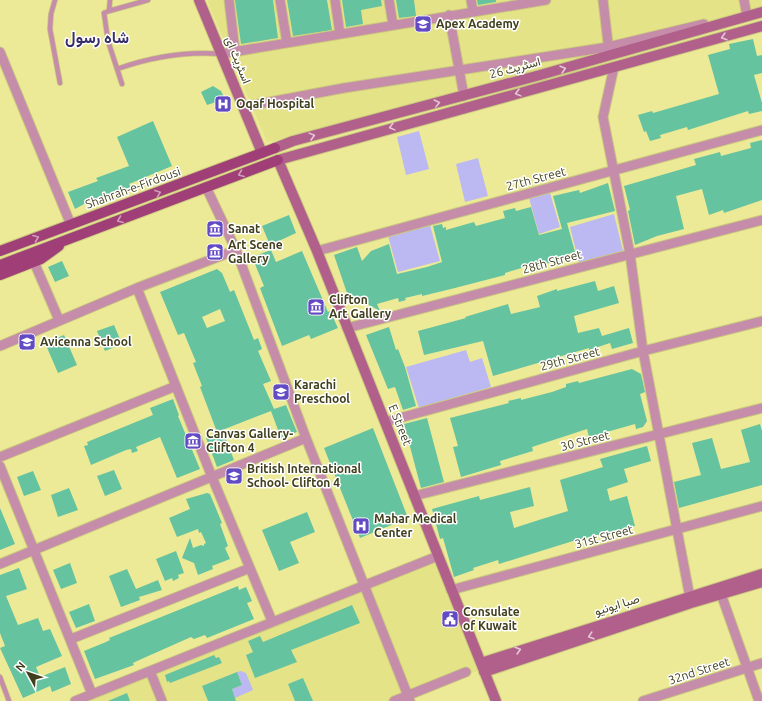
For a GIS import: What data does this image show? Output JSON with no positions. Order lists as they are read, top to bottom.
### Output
{
  "streets": {
    "main road": [
      "اسٹریٹ ای",
      "اسٹریٹ 26",
      "Shahrah-e-Firdousi",
      "E Street",
      "صبا ایونیو"
    ],
    "street": [
      "27th Street",
      "28th Street",
      "29th Street",
      "30 Street",
      "31st Street",
      "32nd Street"
    ]
  },
  "crossings": [
    ["اسٹریٹ ای", "Shahrah-e-Firdousi"],
    ["اسٹریٹ 26", "Shahrah-e-Firdousi"],
    ["اسٹریٹ 26", "E Street"],
    ["27th Street", "E Street"],
    ["28th Street", "E Street"],
    ["29th Street", "E Street"],
    ["E Street", "30 Street"],
    ["E Street", "31st Street"],
    ["E Street", "صبا ایونیو"]
  ],
  "districts": ["شاہ رسول"],
  "places": {
    "school or university": [
      "Apex Academy",
      "Avicenna School",
      "Karachi Preschool",
      "British International School- Clifton 4"
    ],
    "hospital": ["Oqaf Hospital", "Mahar Medical Center"],
    "museum": [
      "Sanat",
      "Art Scene Gallery",
      "Clifton Art Gallery",
      "Canvas Gallery- Clifton 4"
    ],
    "public building": ["Consulate of Kuwait"]
  },
  "north": "top left"
}
